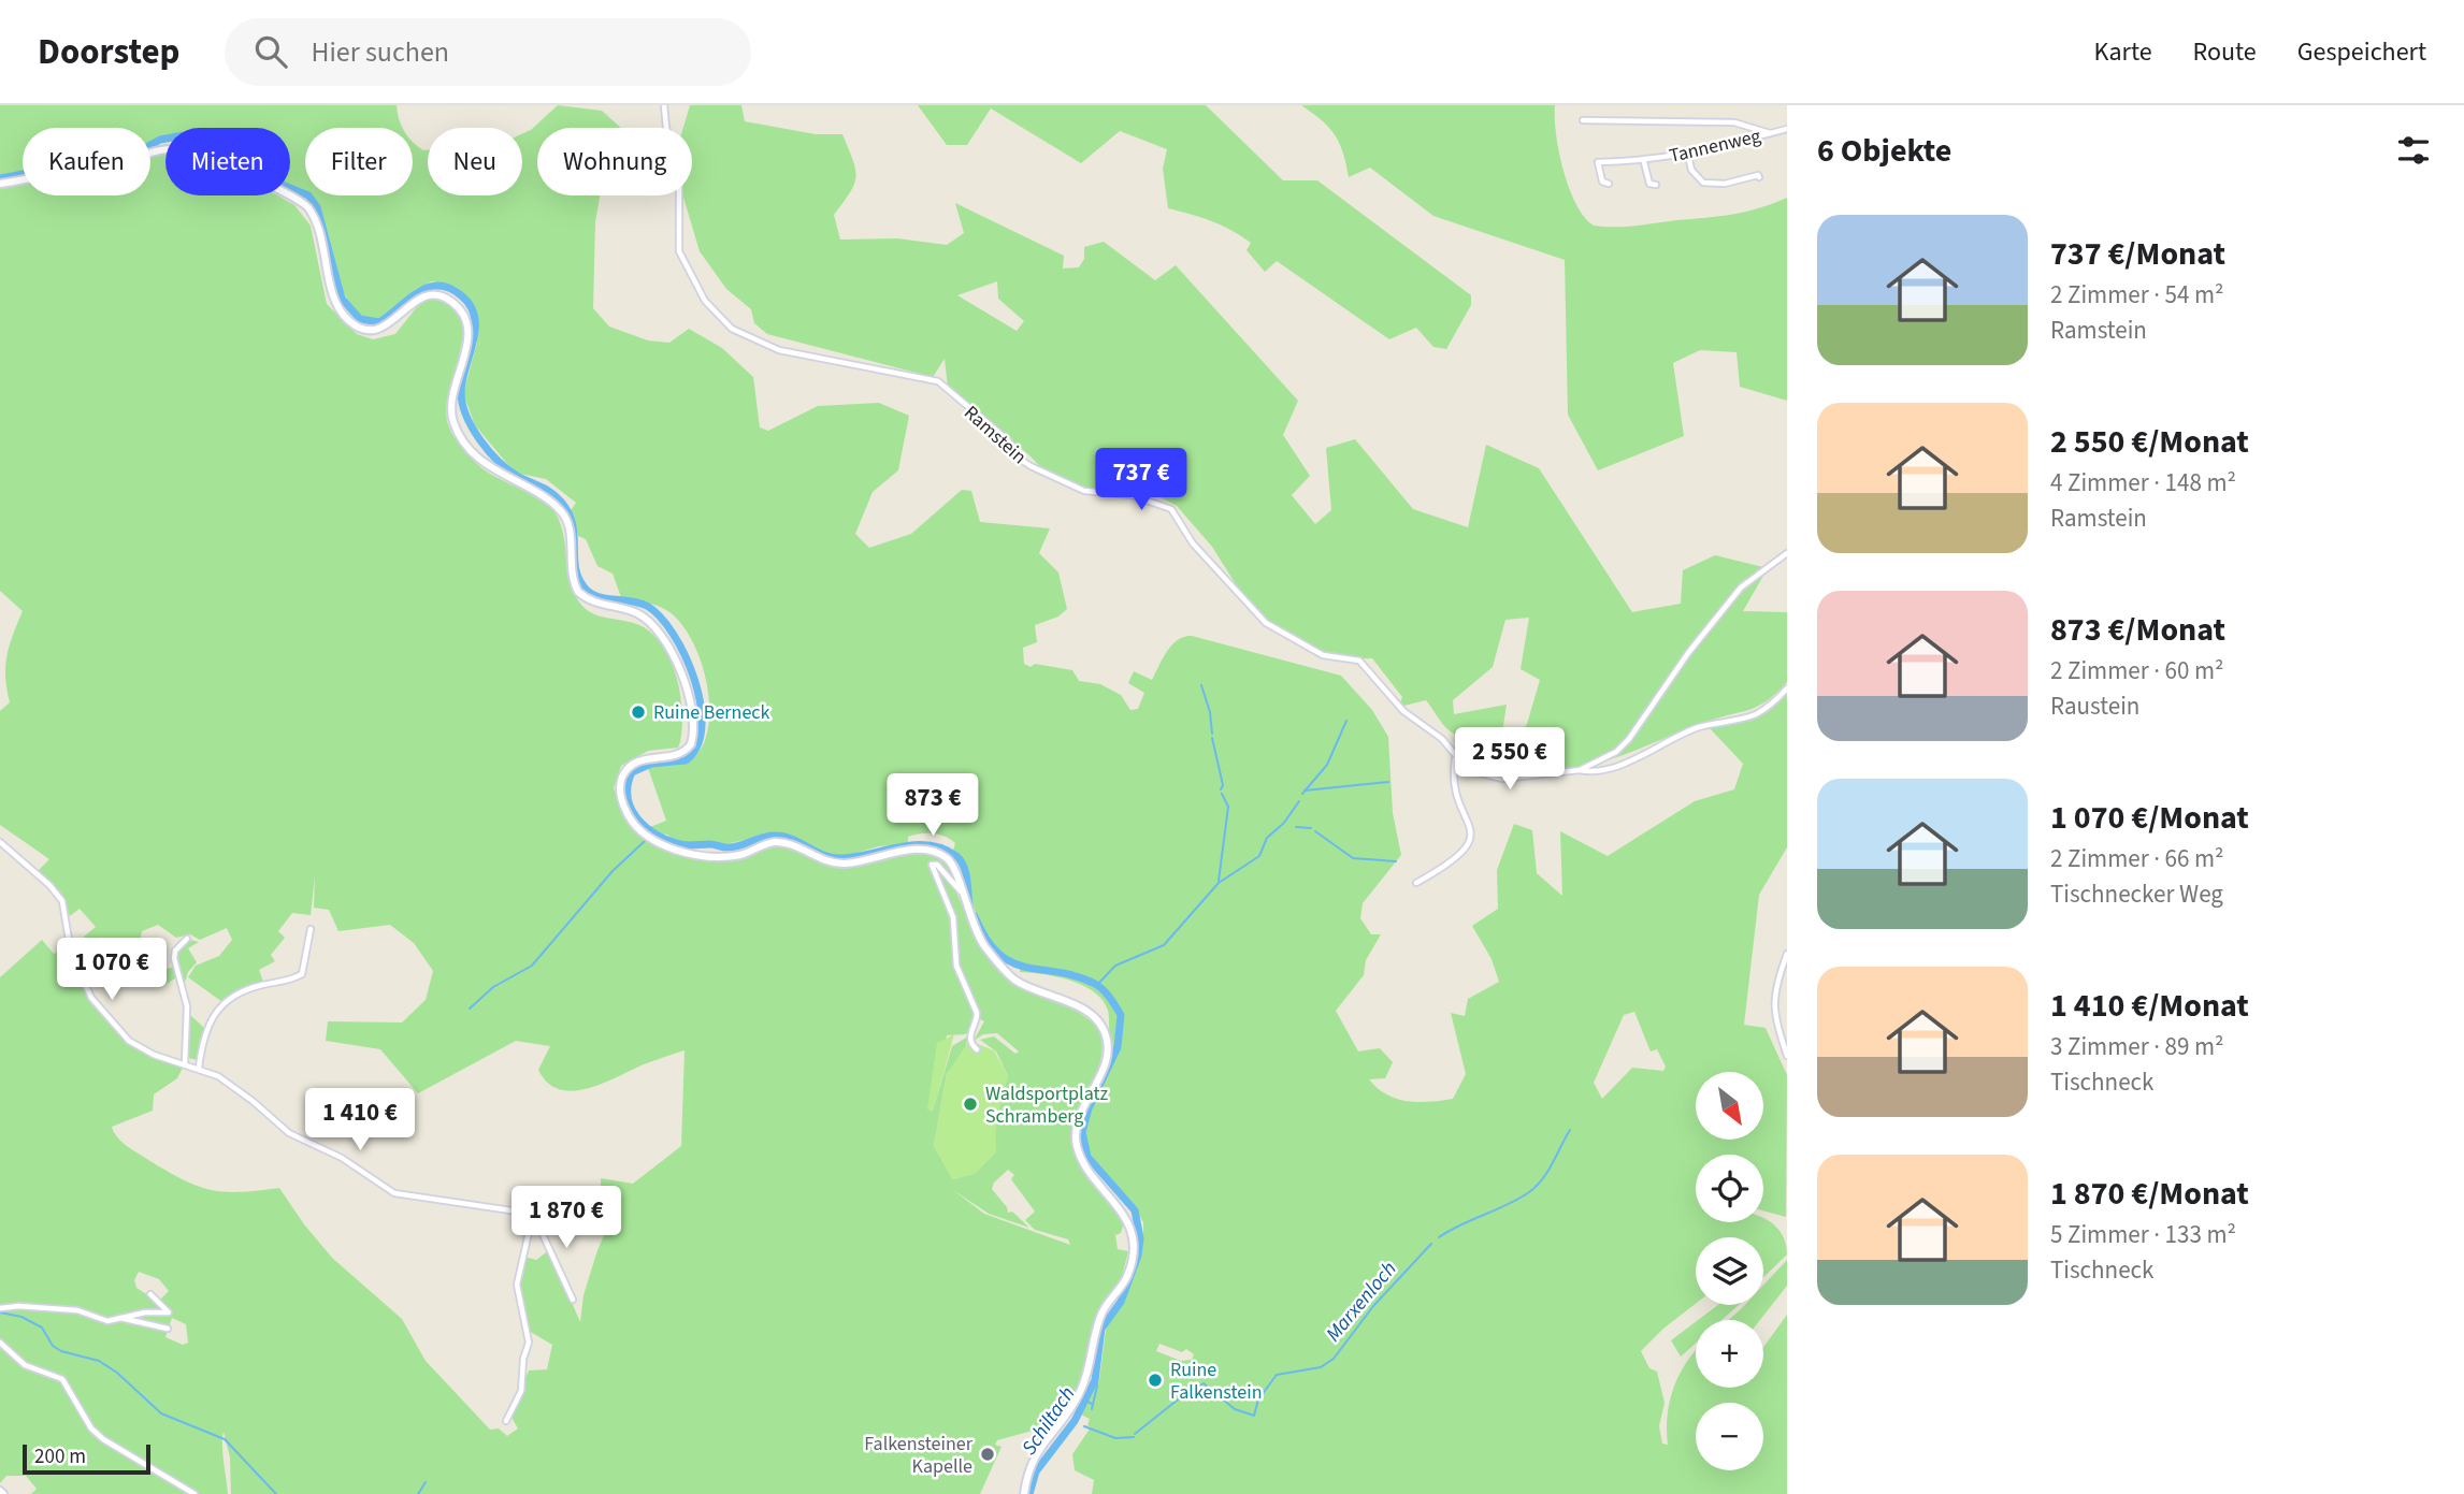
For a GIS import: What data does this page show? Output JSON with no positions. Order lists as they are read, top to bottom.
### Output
{
  "streets": {
    "street": ["Tannenweg", "Ramstein"]
  },
  "water": ["Marxenloch", "Schiltach"],
  "places": [
    "Ruine Berneck",
    "Waldsportplatz Schramberg",
    "Ruine Falkenstein",
    "Falkensteiner Kapelle"
  ],
  "scale_bar": "200 m",
  "north": "bottom right",
  "page": {
    "header": "Doorstep",
    "search": "Hier suchen",
    "nav": ["Karte", "Route", "Gespeichert"],
    "heading": "6 Objekte",
    "chip": [
      "Kaufen",
      "Mieten",
      "Filter",
      "Neu",
      "Wohnung"
    ],
    "list": [
      {
        "name": "737 €/Monat",
        "note": "2 Zimmer · 54 m² · Ramstein"
      },
      {
        "name": "2 550 €/Monat",
        "note": "4 Zimmer · 148 m² · Ramstein"
      },
      {
        "name": "873 €/Monat",
        "note": "2 Zimmer · 60 m² · Raustein"
      },
      {
        "name": "1 070 €/Monat",
        "note": "2 Zimmer · 66 m² · Tischnecker Weg"
      },
      {
        "name": "1 410 €/Monat",
        "note": "3 Zimmer · 89 m² · Tischneck"
      },
      {
        "name": "1 870 €/Monat",
        "note": "5 Zimmer · 133 m² · Tischneck"
      }
    ],
    "price": [
      "737 €",
      "2 550 €",
      "873 €",
      "1 070 €",
      "1 410 €",
      "1 870 €"
    ],
    "map_buttons": ["+", "−"],
    "scale": "200 m"
  }
}
